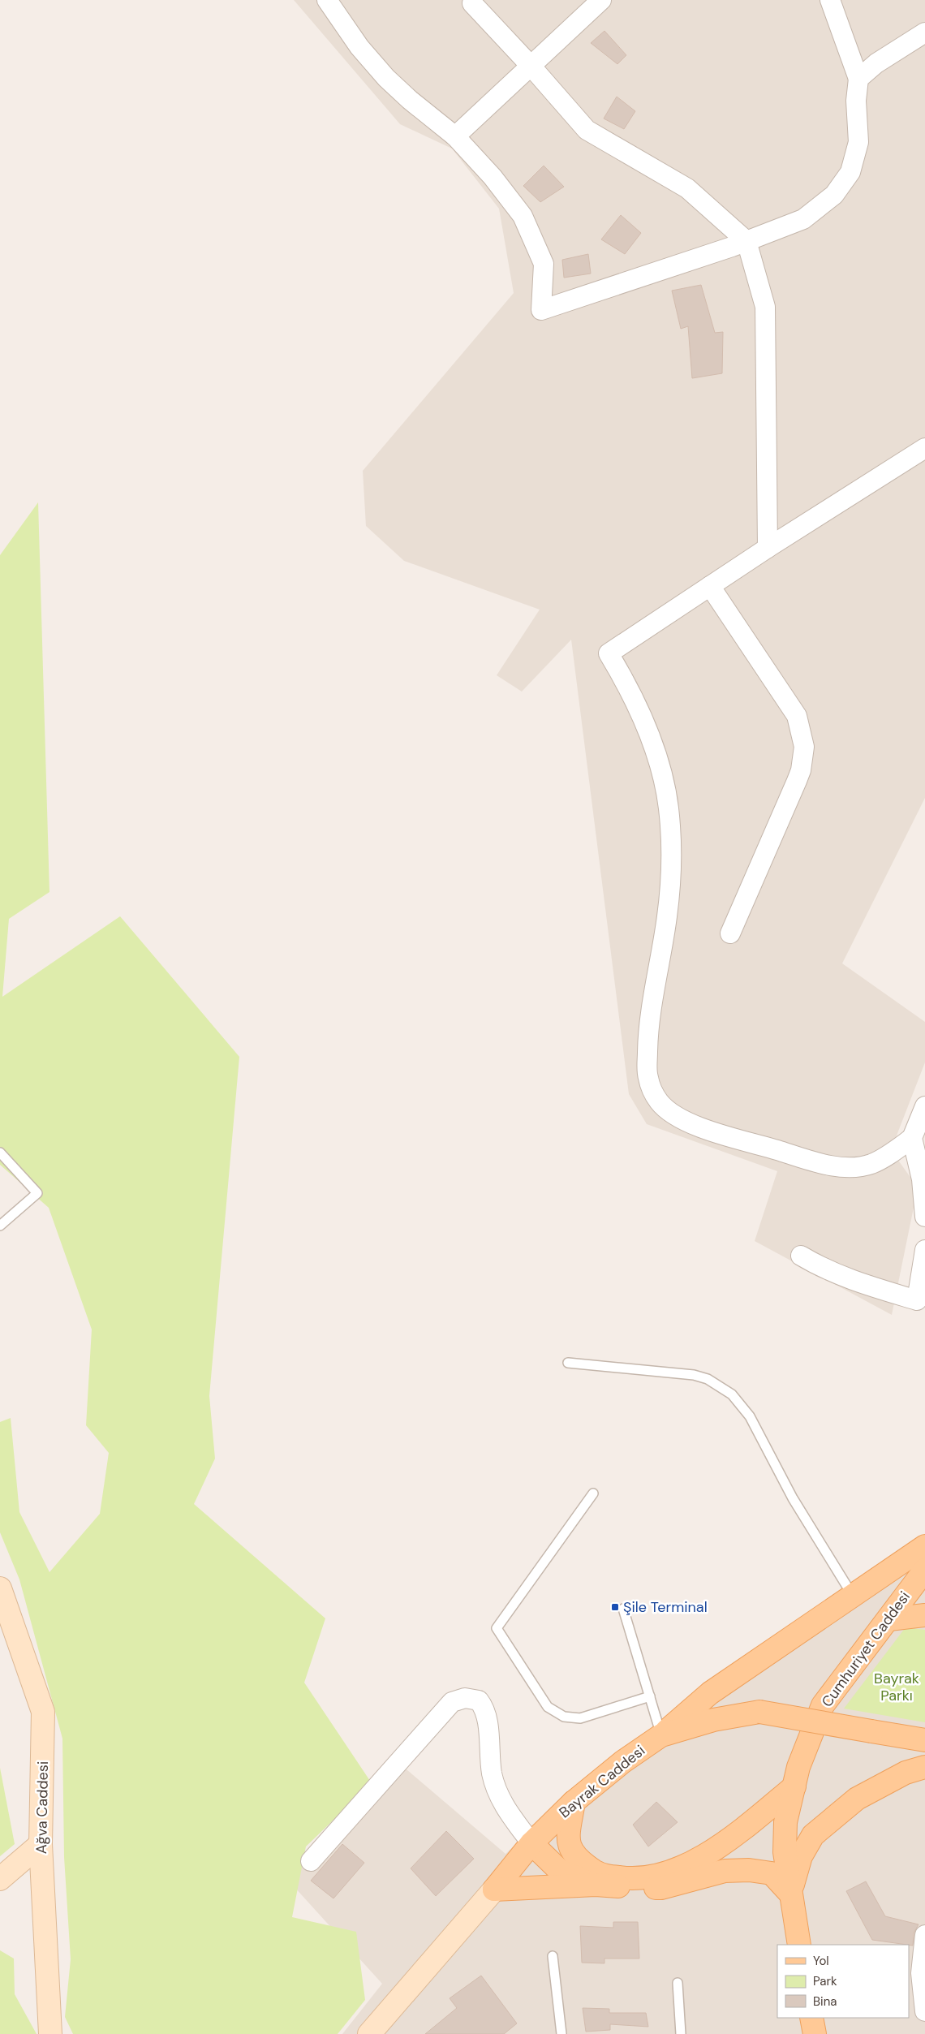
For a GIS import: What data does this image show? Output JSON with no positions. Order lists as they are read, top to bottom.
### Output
{
  "streets": {
    "main road": ["Cumhuriyet Caddesi", "Bayrak Caddesi"],
    "street": ["Ağva Caddesi"]
  },
  "parks": ["Bayrak Parkı"],
  "places": {
    "transit": ["Şile Terminal"]
  },
  "legend": ["Yol", "Park", "Bina"]
}
